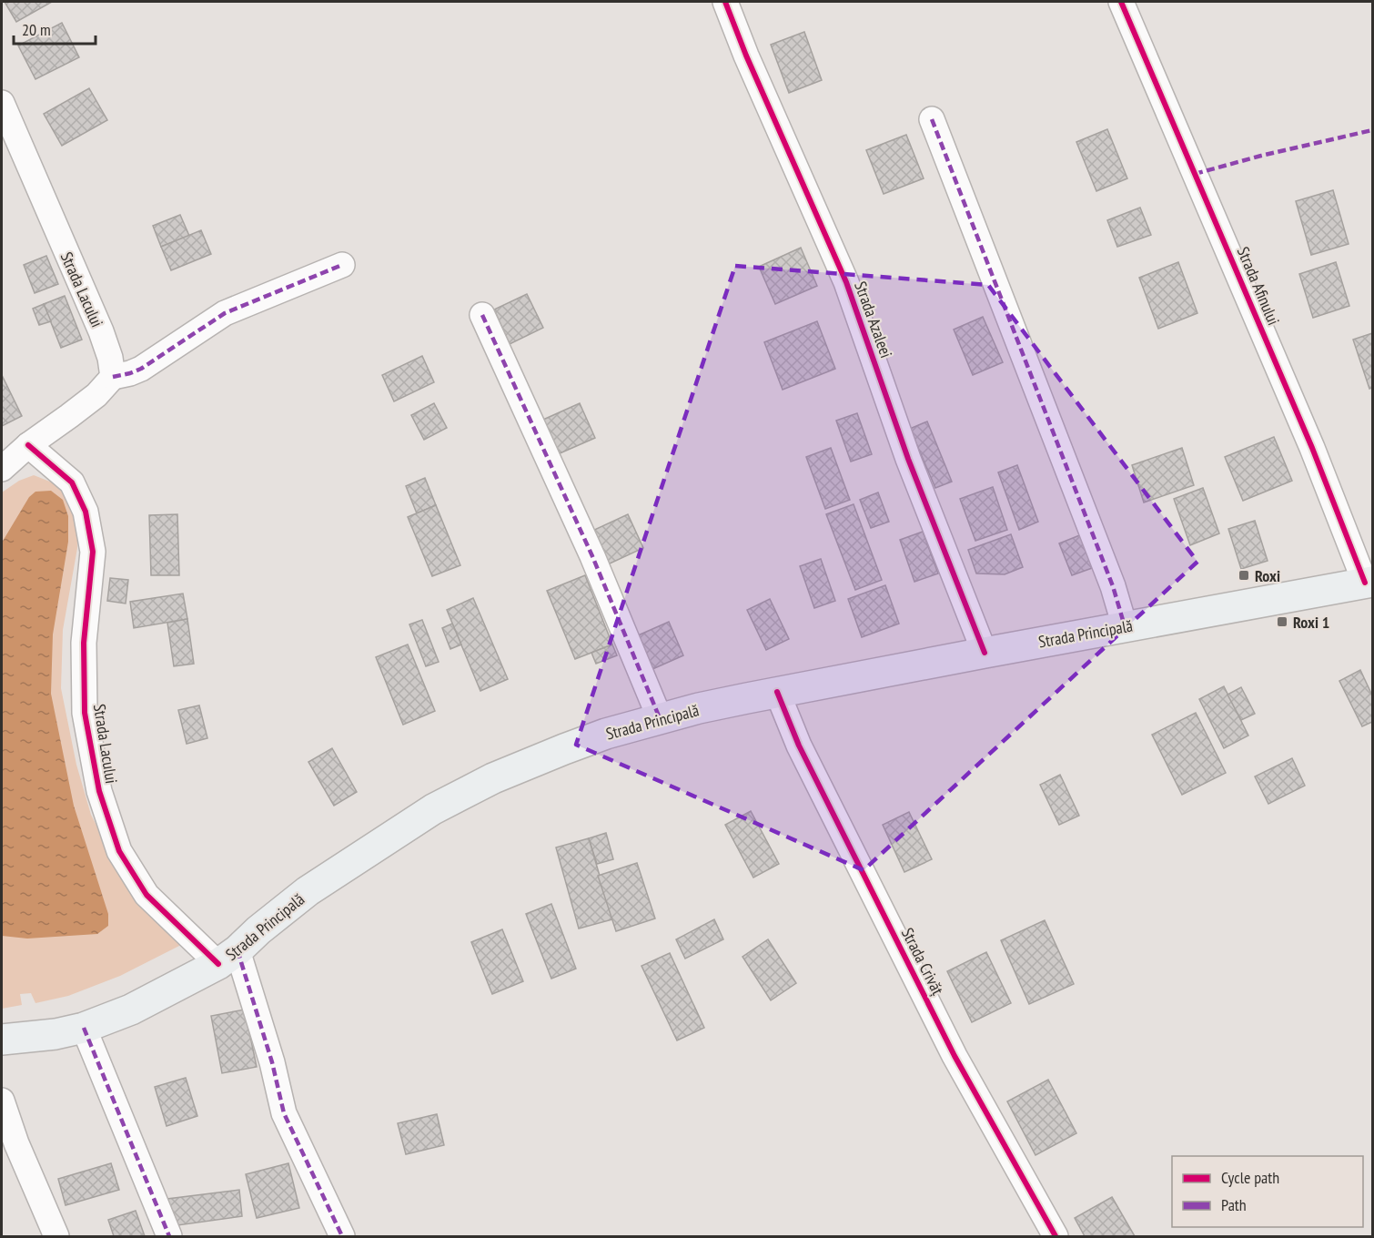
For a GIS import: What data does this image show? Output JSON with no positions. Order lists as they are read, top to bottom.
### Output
{
  "streets": {
    "main road": ["Strada Principală"],
    "street": [
      "Strada Afinului",
      "Strada Lacului",
      "Strada Azaleei",
      "Strada Crivăț"
    ]
  },
  "crossings": [
    ["Strada Afinului", "Strada Principală"],
    ["Strada Lacului", "Strada Principală"],
    ["Strada Azaleei", "Strada Principală"],
    ["Strada Principală", "Strada Crivăț"]
  ],
  "places": {
    "transit": ["Roxi", "Roxi 1"]
  },
  "legend": ["Cycle path", "Path"],
  "scale_bar": "20 m"
}
